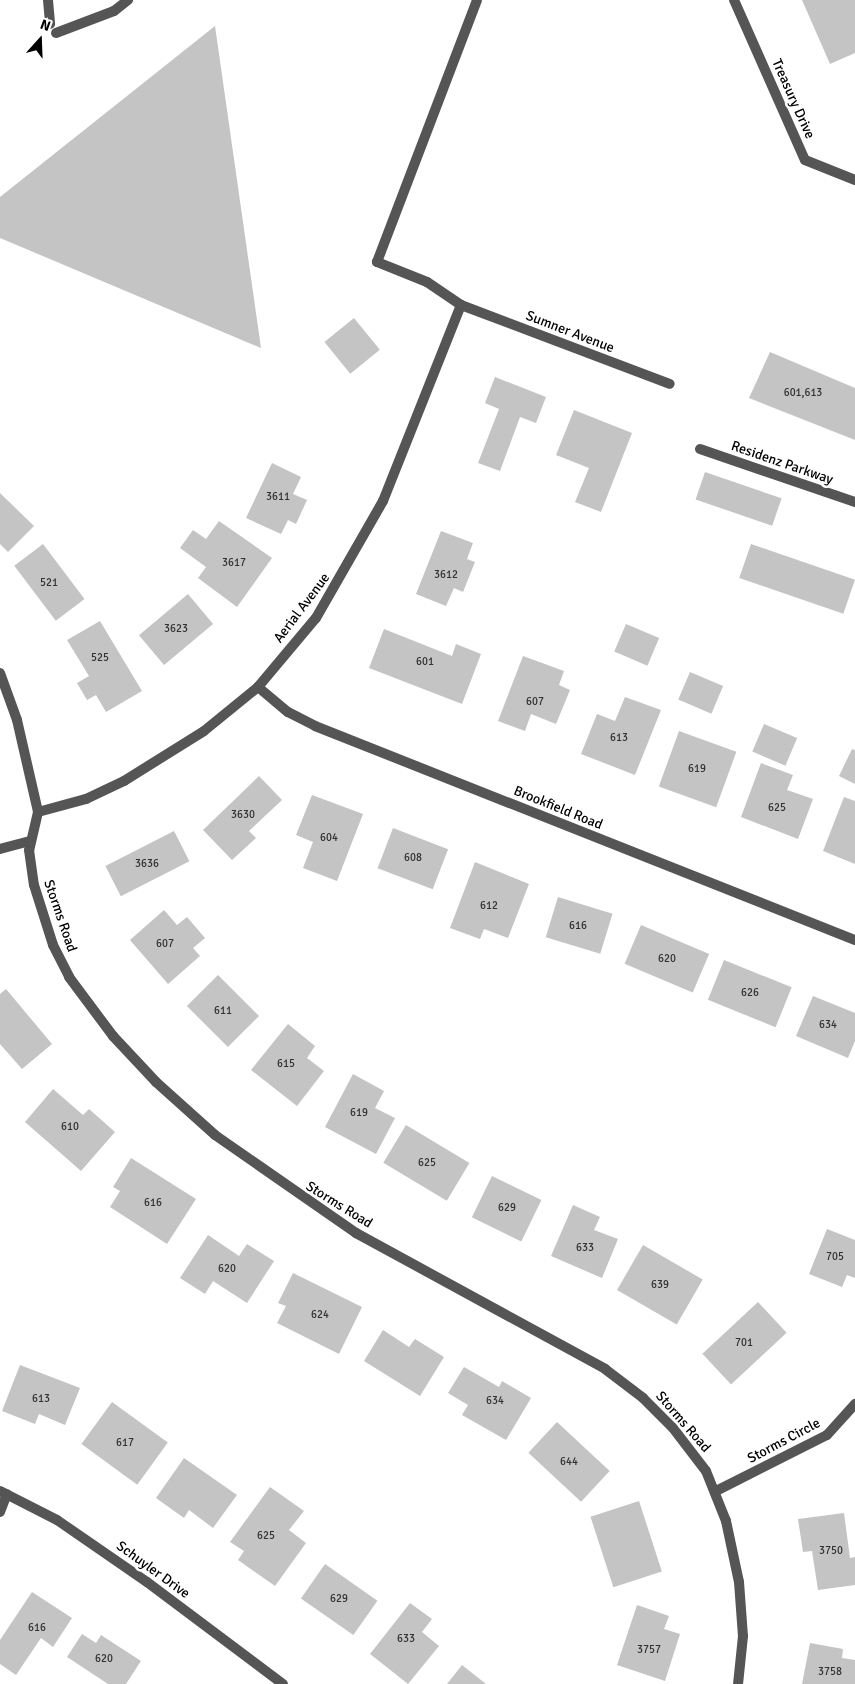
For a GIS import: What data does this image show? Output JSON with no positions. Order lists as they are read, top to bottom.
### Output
{
  "streets": {
    "street": [
      "Treasury Drive",
      "Sumner Avenue",
      "Residenz Parkway",
      "Aerial Avenue",
      "Brookfield Road",
      "Storms Road",
      "Storms Circle",
      "Schuyler Drive"
    ]
  },
  "crossings": [
    ["Sumner Avenue", "Aerial Avenue"],
    ["Aerial Avenue", "Brookfield Road"],
    ["Aerial Avenue", "Storms Road"],
    ["Storms Road", "Storms Circle"]
  ],
  "house_numbers": [
    "601,613",
    "3611",
    "3617",
    "3612",
    "521",
    "3623",
    "525",
    "601",
    "607",
    "613",
    "619",
    "625",
    "3630",
    "604",
    "608",
    "3636",
    "612",
    "616",
    "607",
    "620",
    "626",
    "611",
    "634",
    "615",
    "619",
    "610",
    "625",
    "616",
    "629",
    "633",
    "705",
    "620",
    "639",
    "624",
    "701",
    "613",
    "634",
    "617",
    "644",
    "625",
    "3750",
    "629",
    "616",
    "633",
    "3757",
    "620",
    "3758"
  ],
  "north": "top"
}
